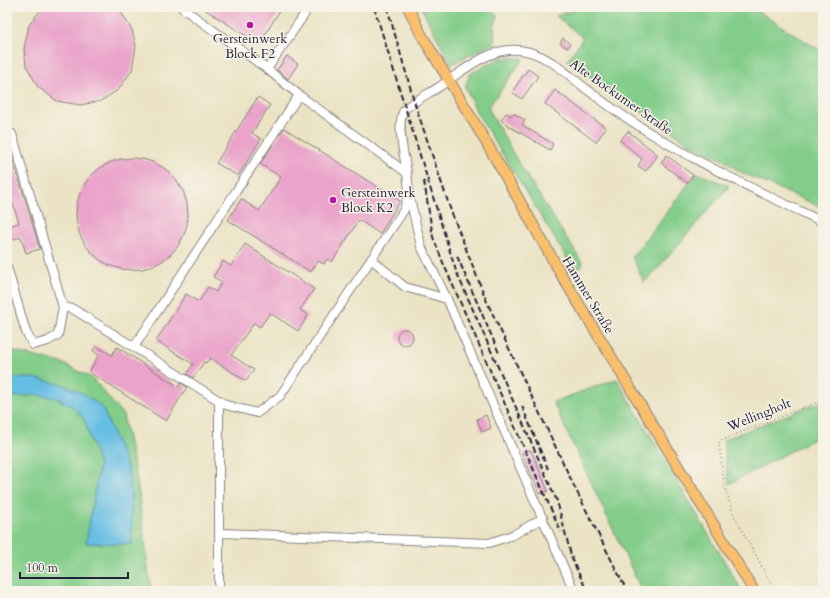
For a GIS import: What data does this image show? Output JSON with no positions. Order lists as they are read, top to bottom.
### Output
{
  "streets": {
    "main road": ["Hammer Straße"],
    "street": ["Alte Bockumer Straße"],
    "path": ["Wellingholt"]
  },
  "crossings": [
    ["Alte Bockumer Straße", "Hammer Straße"]
  ],
  "places": ["Gersteinwerk Block F2", "Gersteinwerk Block K2"],
  "scale_bar": "100 m"
}
